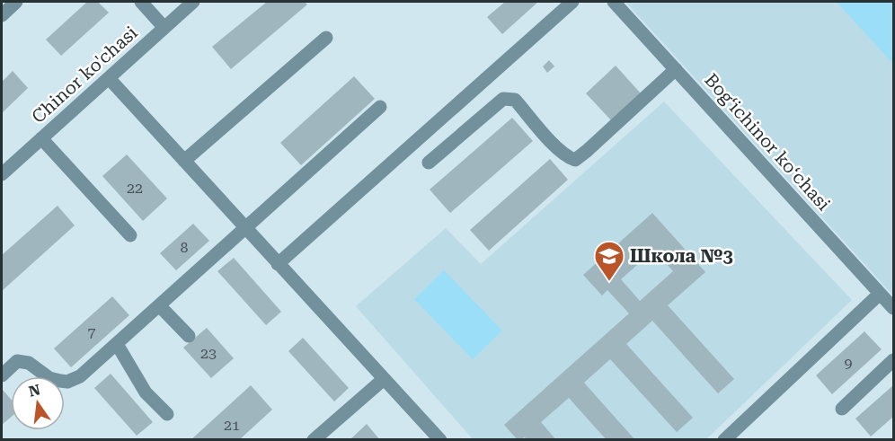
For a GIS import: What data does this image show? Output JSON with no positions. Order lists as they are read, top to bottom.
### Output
{
  "streets": {
    "street": ["Chinor ko'chasi", "Bogʻichinor koʻchasi"]
  },
  "places": {
    "school or university": ["Школа №3"]
  },
  "house_numbers": [
    "22",
    "8",
    "7",
    "23",
    "9",
    "21"
  ],
  "north": "top"
}
